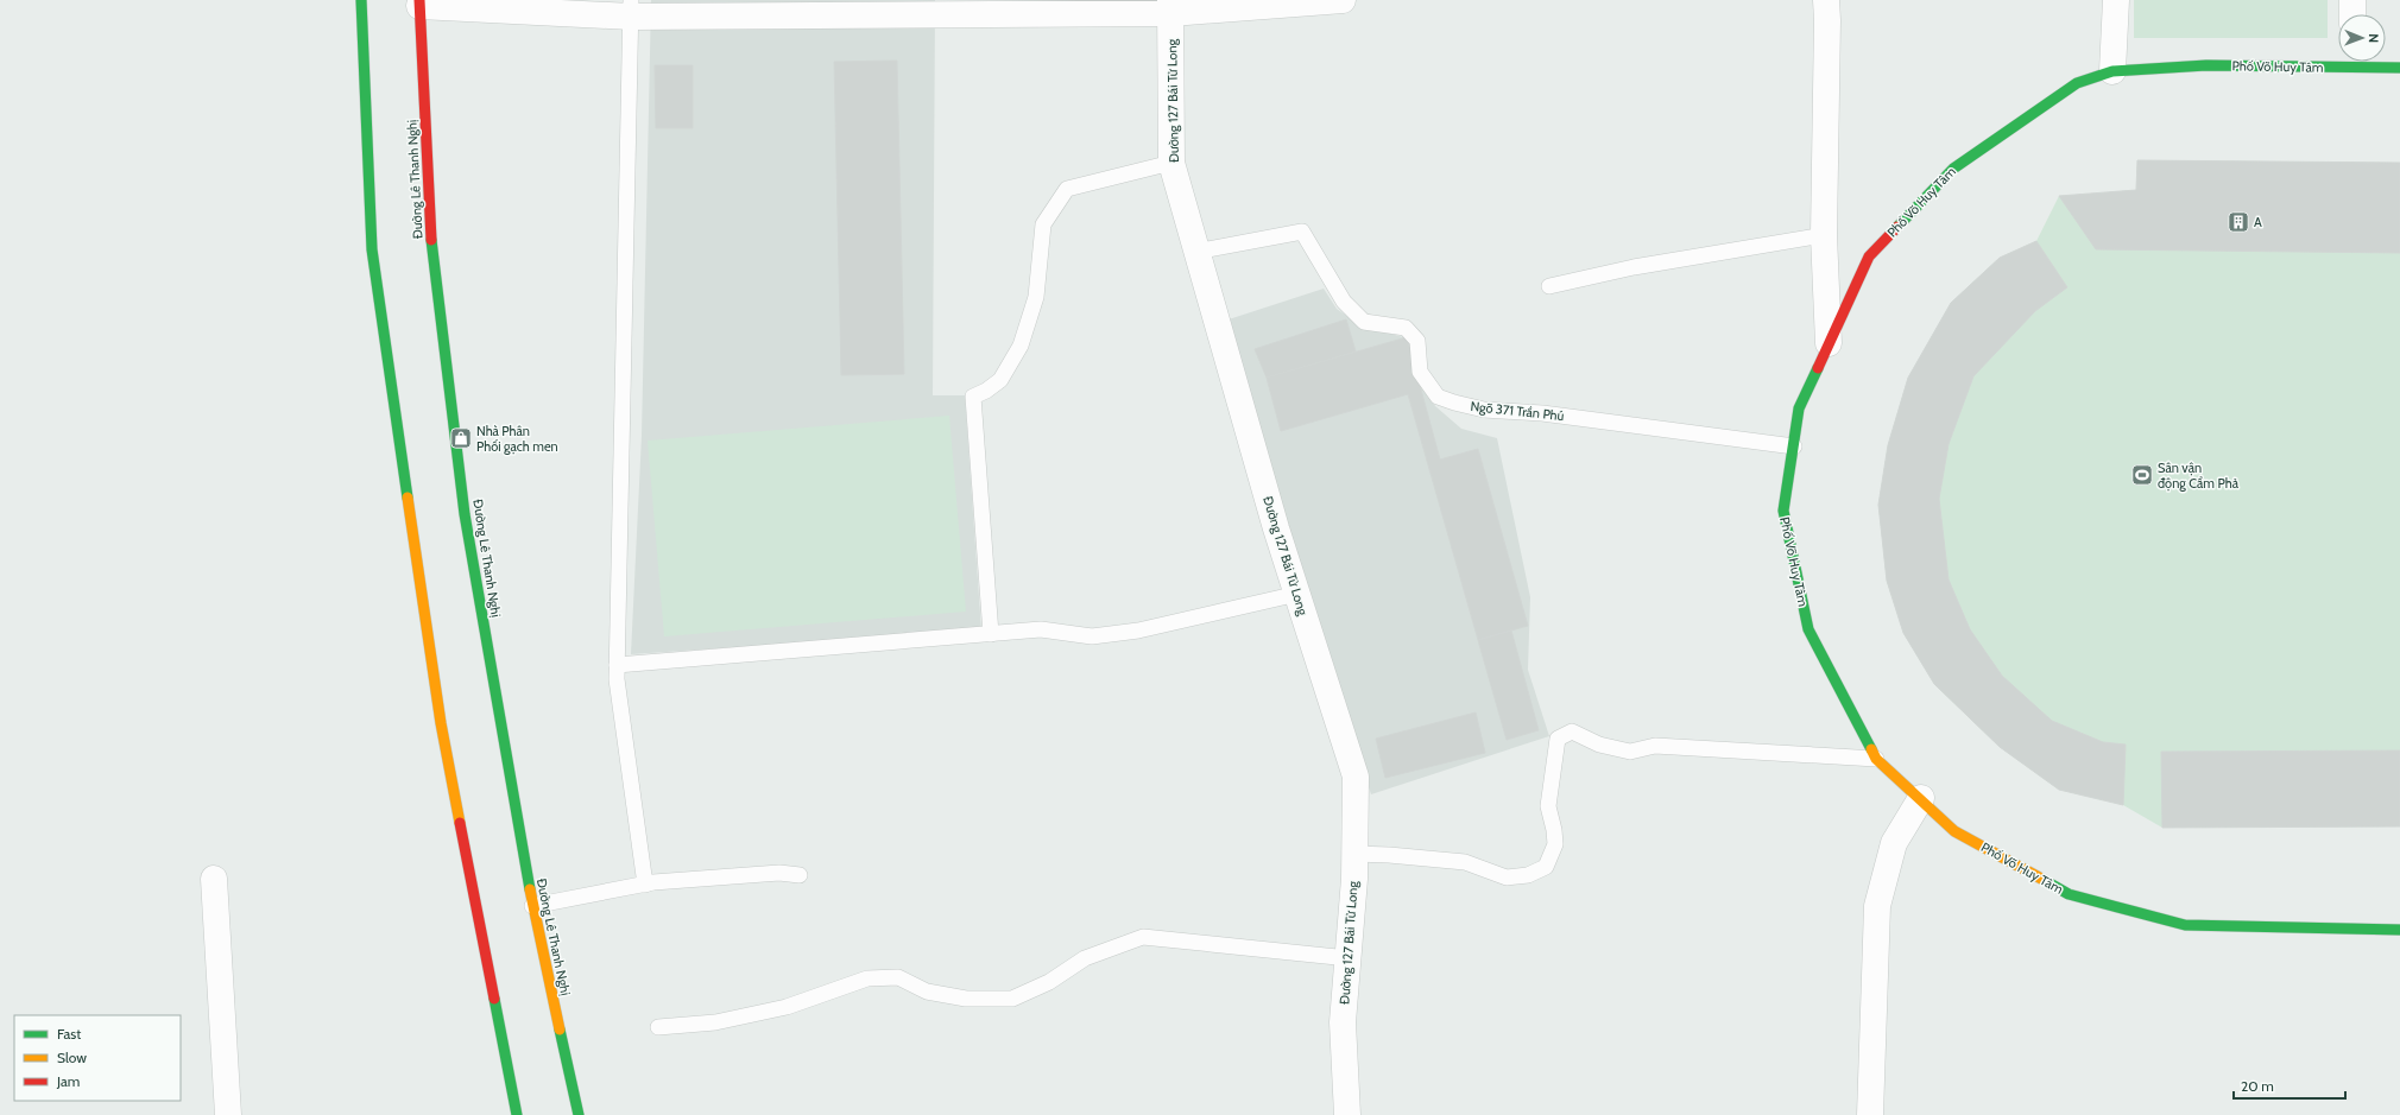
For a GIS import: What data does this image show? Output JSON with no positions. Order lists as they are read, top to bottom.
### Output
{
  "streets": {
    "main road": ["Phố Võ Huy Tâm", "Đường Lê Thanh Nghị"],
    "street": ["Đường 127 Bái Tử Long"],
    "lane": ["Ngõ 371 Trần Phú"]
  },
  "crossings": [
    ["Phố Võ Huy Tâm", "Ngõ 371 Trần Phú"],
    ["Đường 127 Bái Tử Long", "Ngõ 371 Trần Phú"]
  ],
  "places": {
    "building": ["A"],
    "shop": ["Nhà Phân Phối gạch men"],
    "sports": ["Sân vận động Cẩm Phả"]
  },
  "legend": ["Fast", "Slow", "Jam"],
  "scale_bar": "20 m",
  "north": "right"
}
